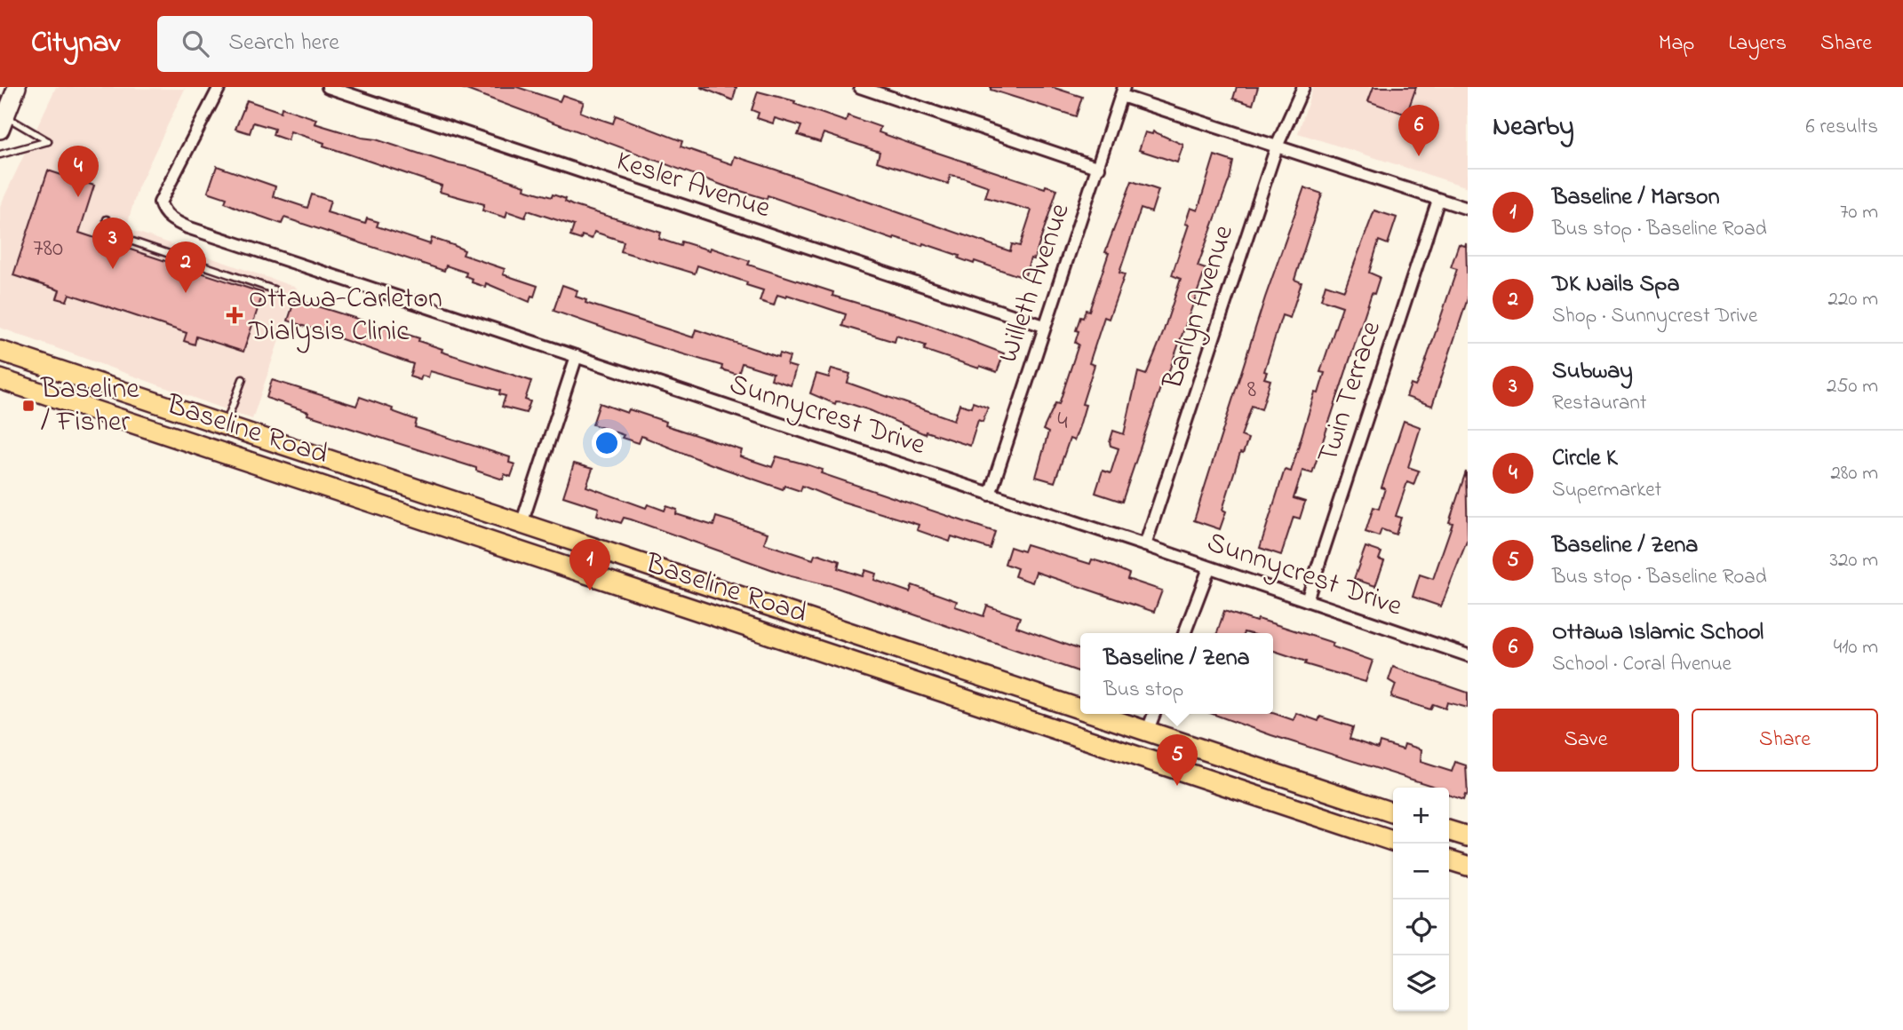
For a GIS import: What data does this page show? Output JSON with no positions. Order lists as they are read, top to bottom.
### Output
{
  "streets": {
    "main road": ["Baseline Road"],
    "street": [
      "Kesler Avenue",
      "Willeth Avenue",
      "Barlyn Avenue",
      "Twin Terrace",
      "Sunnycrest Drive"
    ]
  },
  "crossings": [
    ["Kesler Avenue", "Willeth Avenue"],
    ["Willeth Avenue", "Sunnycrest Drive"],
    ["Barlyn Avenue", "Sunnycrest Drive"],
    ["Twin Terrace", "Sunnycrest Drive"]
  ],
  "places": {
    "health": ["Ottawa-Carleton Dialysis Clinic"],
    "transit": ["Baseline / Fisher"]
  },
  "house_numbers": ["780", "8", "4"],
  "page": {
    "header": "Citynav",
    "search": "Search here",
    "nav": ["Map", "Layers", "Share"],
    "heading": ["Nearby", "6 results"],
    "pins": [
      "6",
      "4",
      "3",
      "2",
      "1",
      "5"
    ],
    "list": [
      {
        "mark": "1",
        "name": "Baseline / Marson",
        "note": "Bus stop · Baseline Road",
        "value": "70 m"
      },
      {
        "mark": "2",
        "name": "DK Nails Spa",
        "note": "Shop · Sunnycrest Drive",
        "value": "220 m"
      },
      {
        "mark": "3",
        "name": "Subway",
        "note": "Restaurant",
        "value": "250 m"
      },
      {
        "mark": "4",
        "name": "Circle K",
        "note": "Supermarket",
        "value": "280 m"
      },
      {
        "mark": "5",
        "name": "Baseline / Zena",
        "note": "Bus stop · Baseline Road",
        "value": "320 m"
      },
      {
        "mark": "6",
        "name": "Ottawa Islamic School",
        "note": "School · Coral Avenue",
        "value": "410 m"
      }
    ],
    "popup": ["Baseline / Zena", "Bus stop"],
    "buttons": ["Save", "Share"],
    "map_buttons": ["+", "−"]
  }
}
